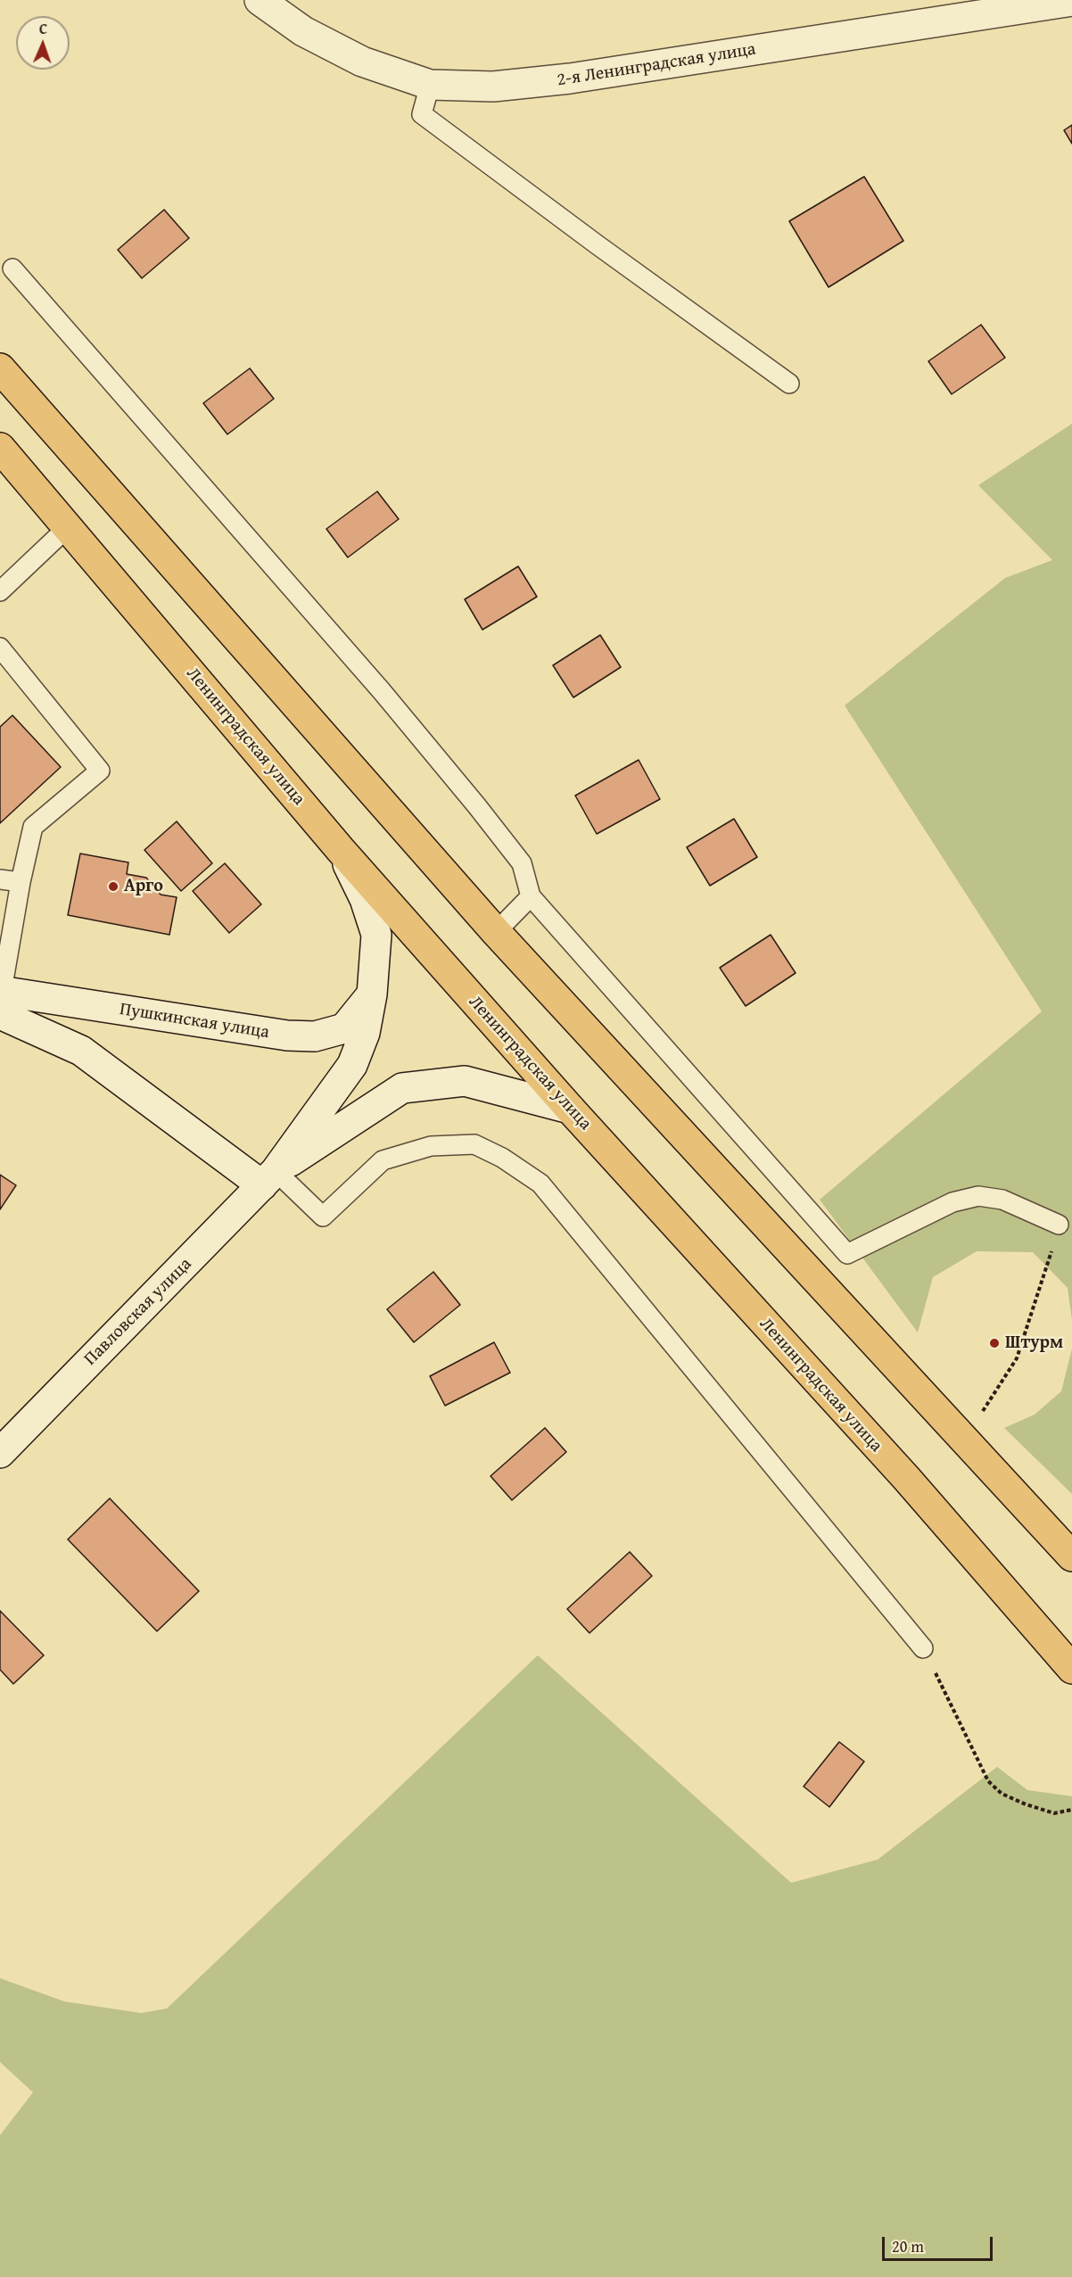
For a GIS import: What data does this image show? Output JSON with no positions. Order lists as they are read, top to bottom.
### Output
{
  "streets": {
    "highway": ["Ленинградская улица"],
    "main road": ["2-я Ленинградская улица", "Пушкинская улица", "Павловская улица"]
  },
  "places": ["Арго", "Штурм"],
  "scale_bar": "20 m",
  "north": "top"
}
